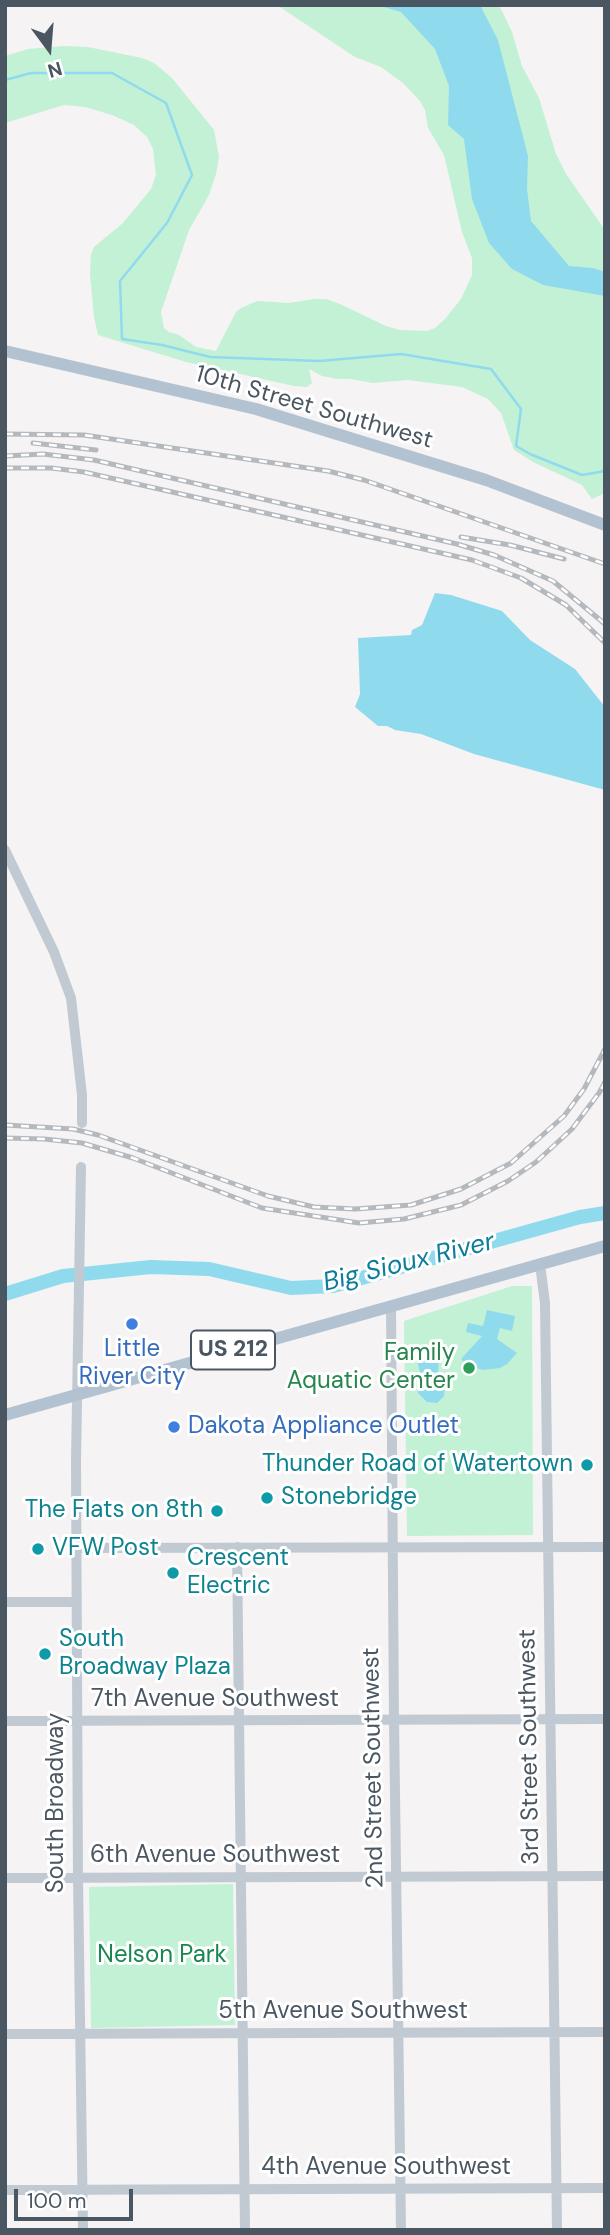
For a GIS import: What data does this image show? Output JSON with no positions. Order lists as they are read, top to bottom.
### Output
{
  "streets": {
    "main road": ["10th Street Southwest", "US 212"],
    "street": [
      "7th Avenue Southwest",
      "3rd Street Southwest",
      "2nd Street Southwest",
      "South Broadway",
      "6th Avenue Southwest",
      "5th Avenue Southwest",
      "4th Avenue Southwest"
    ]
  },
  "crossings": [
    ["US 212", "3rd Street Southwest"],
    ["US 212", "2nd Street Southwest"],
    ["US 212", "South Broadway"],
    ["7th Avenue Southwest", "3rd Street Southwest"],
    ["7th Avenue Southwest", "2nd Street Southwest"],
    ["7th Avenue Southwest", "South Broadway"],
    ["3rd Street Southwest", "6th Avenue Southwest"],
    ["3rd Street Southwest", "5th Avenue Southwest"],
    ["3rd Street Southwest", "4th Avenue Southwest"],
    ["2nd Street Southwest", "6th Avenue Southwest"],
    ["2nd Street Southwest", "5th Avenue Southwest"],
    ["2nd Street Southwest", "4th Avenue Southwest"],
    ["South Broadway", "6th Avenue Southwest"],
    ["South Broadway", "5th Avenue Southwest"],
    ["South Broadway", "4th Avenue Southwest"]
  ],
  "water": ["Big Sioux River"],
  "parks": ["Nelson Park"],
  "places": [
    "Little River City",
    "Family Aquatic Center",
    "Dakota Appliance Outlet",
    "Thunder Road of Watertown",
    "Stonebridge",
    "The Flats on 8th",
    "VFW Post",
    "Crescent Electric",
    "South Broadway Plaza"
  ],
  "scale_bar": "100 m",
  "north": "bottom"
}
